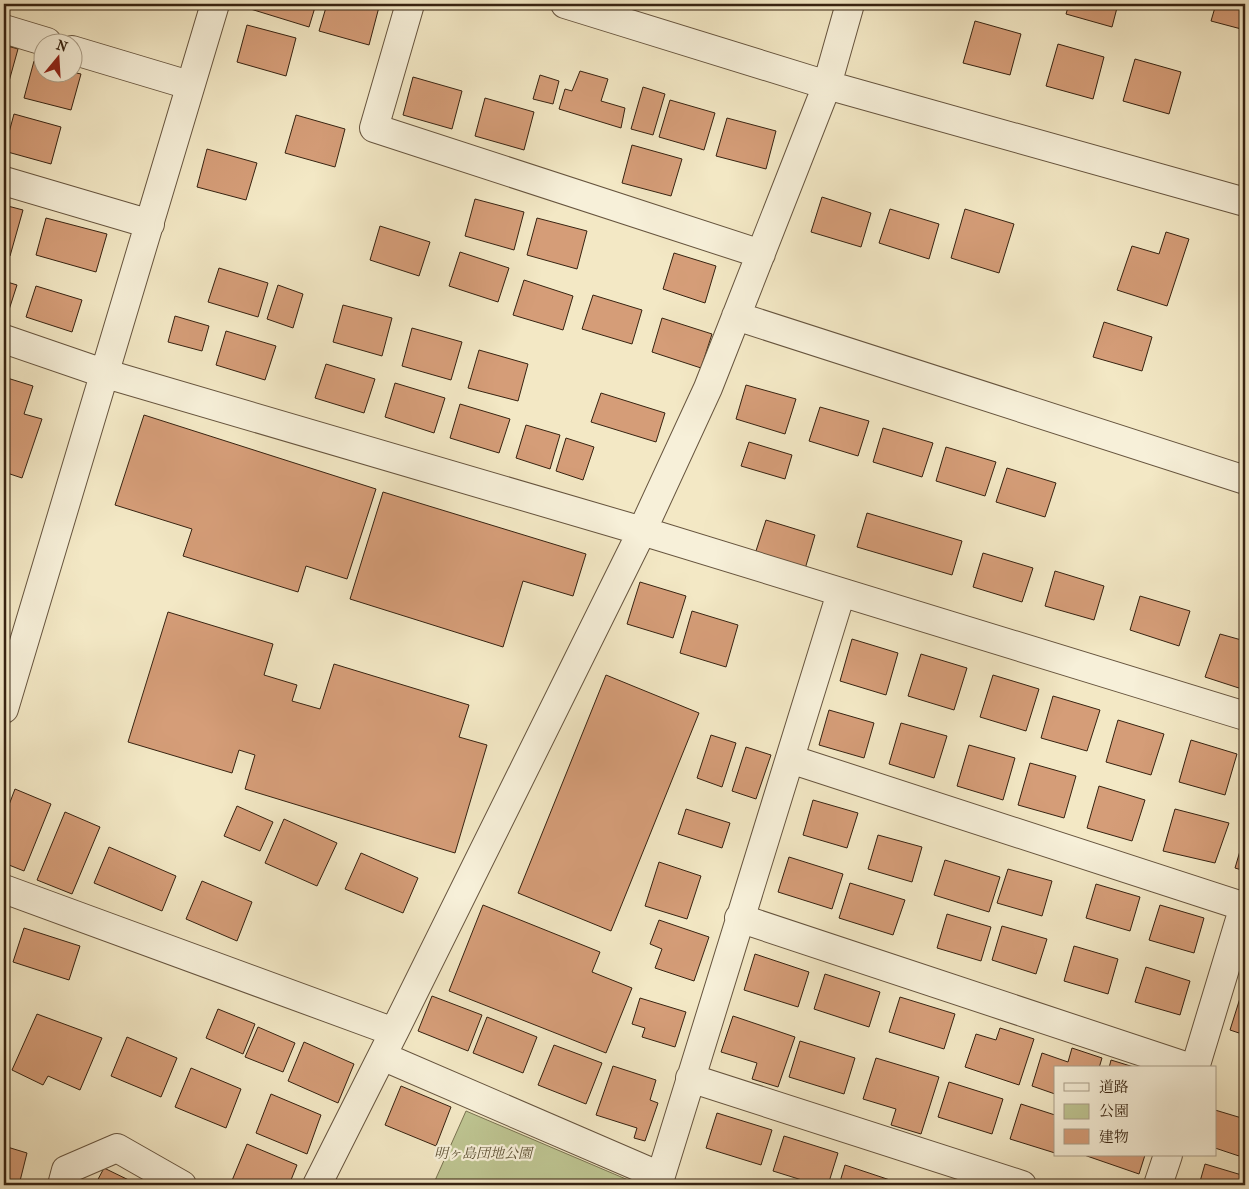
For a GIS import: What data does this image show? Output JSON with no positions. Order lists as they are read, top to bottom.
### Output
{
  "parks": ["明ヶ島団地公園"],
  "legend": ["道路", "公園", "建物"],
  "north": "top"
}
